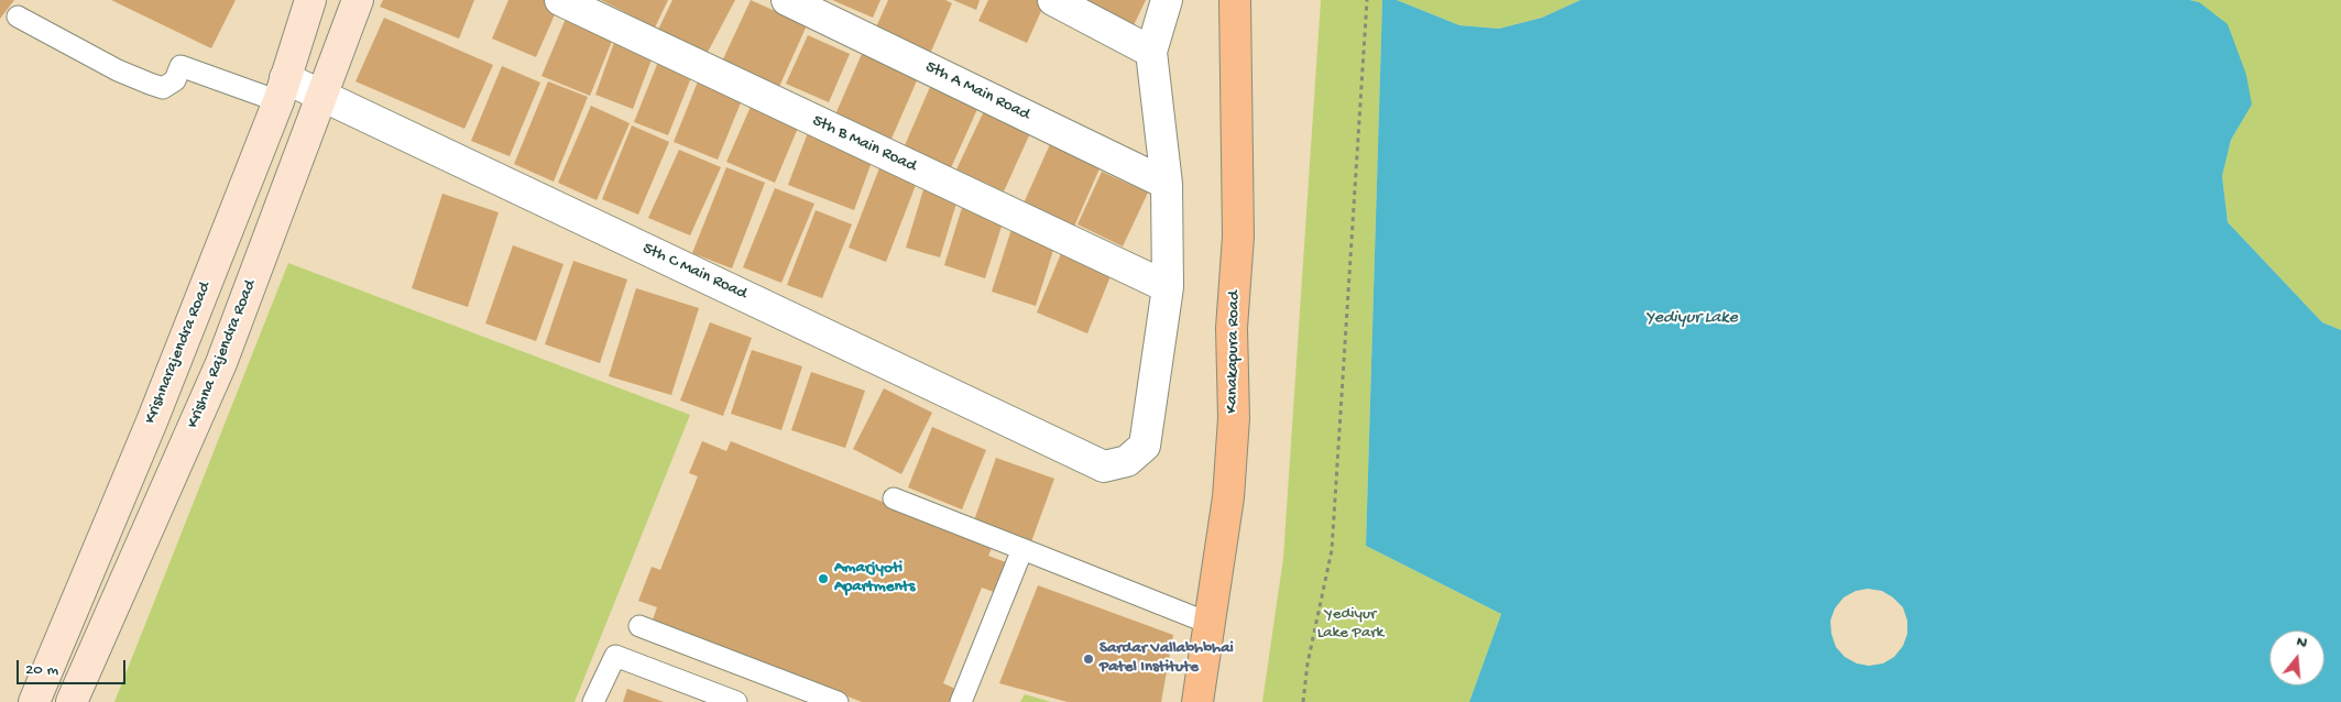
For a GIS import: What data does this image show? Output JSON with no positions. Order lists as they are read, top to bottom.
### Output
{
  "streets": {
    "main road": ["Kanakapura Road", "Krishnarajendra Road", "Krishna Rajendra Road"],
    "street": ["5th A Main Road", "5th B Main Road", "5th C Main Road"]
  },
  "crossings": [
    ["5th B Main Road", "5th C Main Road"],
    ["5th C Main Road", "Krishnarajendra Road"],
    ["5th C Main Road", "Krishna Rajendra Road"]
  ],
  "water": ["Yediyur Lake"],
  "parks": ["Yediyur Lake Park"],
  "places": ["Amarjyoti Apartments", "Sardar Vallabhbhai Patel Institute"],
  "scale_bar": "20 m",
  "north": "top"
}
